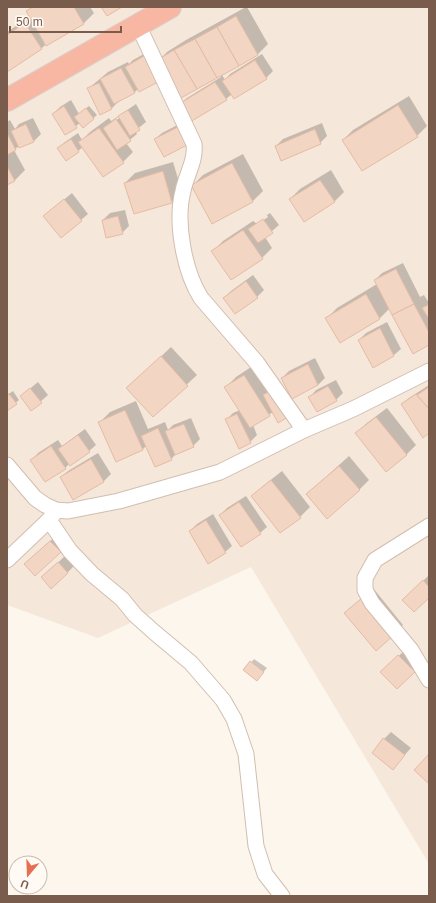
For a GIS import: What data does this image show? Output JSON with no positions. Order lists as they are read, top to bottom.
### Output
{
  "scale_bar": "50 m",
  "north": "bottom"
}
